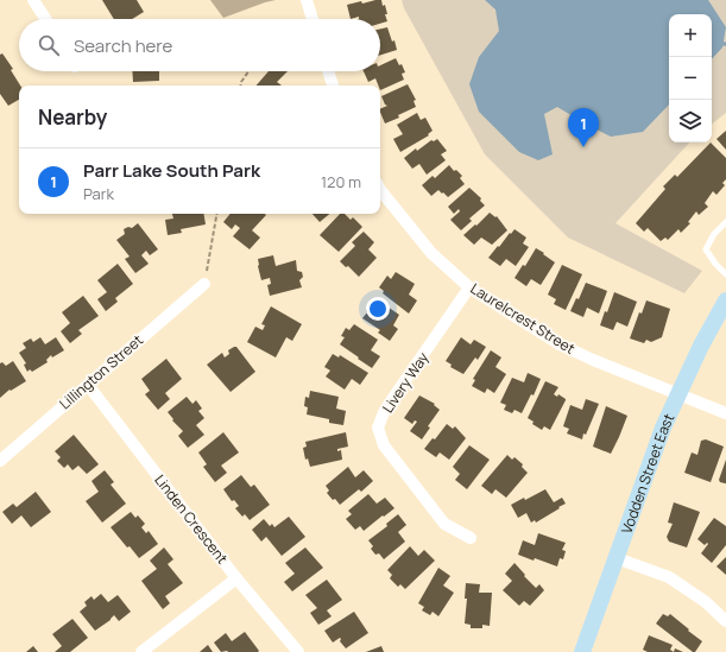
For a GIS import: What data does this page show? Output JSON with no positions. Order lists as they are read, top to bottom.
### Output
{
  "streets": {
    "street": [
      "Laurelcrest Street",
      "Lillington Street",
      "Livery Way",
      "Vodden Street East",
      "Linden Crescent"
    ]
  },
  "crossings": [
    ["Laurelcrest Street", "Livery Way"],
    ["Laurelcrest Street", "Vodden Street East"],
    ["Lillington Street", "Linden Crescent"]
  ],
  "page": {
    "map_buttons": ["+", "−"],
    "search": "Search here",
    "heading": "Nearby",
    "pins": "1",
    "list": [
      {
        "mark": "1",
        "name": "Parr Lake South Park",
        "note": "Park",
        "value": "120 m"
      }
    ]
  }
}
